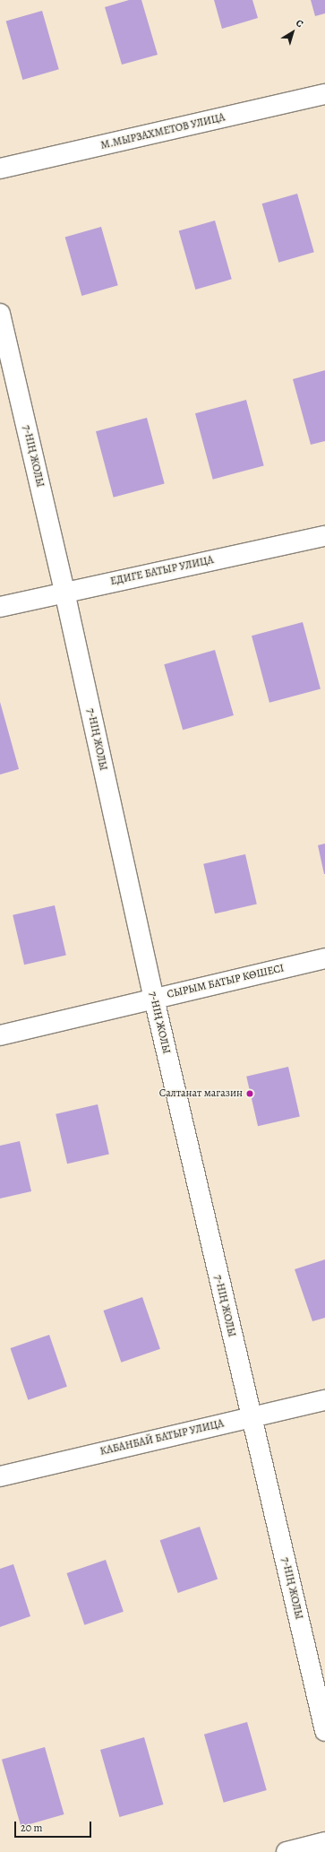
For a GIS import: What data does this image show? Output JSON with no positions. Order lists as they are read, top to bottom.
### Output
{
  "streets": {
    "street": [
      "М.МЫРЗАХМЕТОВ УЛИЦА",
      "7-НІҢ ЖОЛЫ",
      "ЕДИГЕ БАТЫР УЛИЦА",
      "СЫРЫМ БАТЫР КӨШЕСІ",
      "КАБАНБАЙ БАТЫР УЛИЦА"
    ]
  },
  "crossings": [
    ["7-НІҢ ЖОЛЫ", "ЕДИГЕ БАТЫР УЛИЦА"],
    ["7-НІҢ ЖОЛЫ", "СЫРЫМ БАТЫР КӨШЕСІ"],
    ["7-НІҢ ЖОЛЫ", "КАБАНБАЙ БАТЫР УЛИЦА"]
  ],
  "places": ["Салтанат магазин"],
  "scale_bar": "20 m",
  "north": "top right"
}
